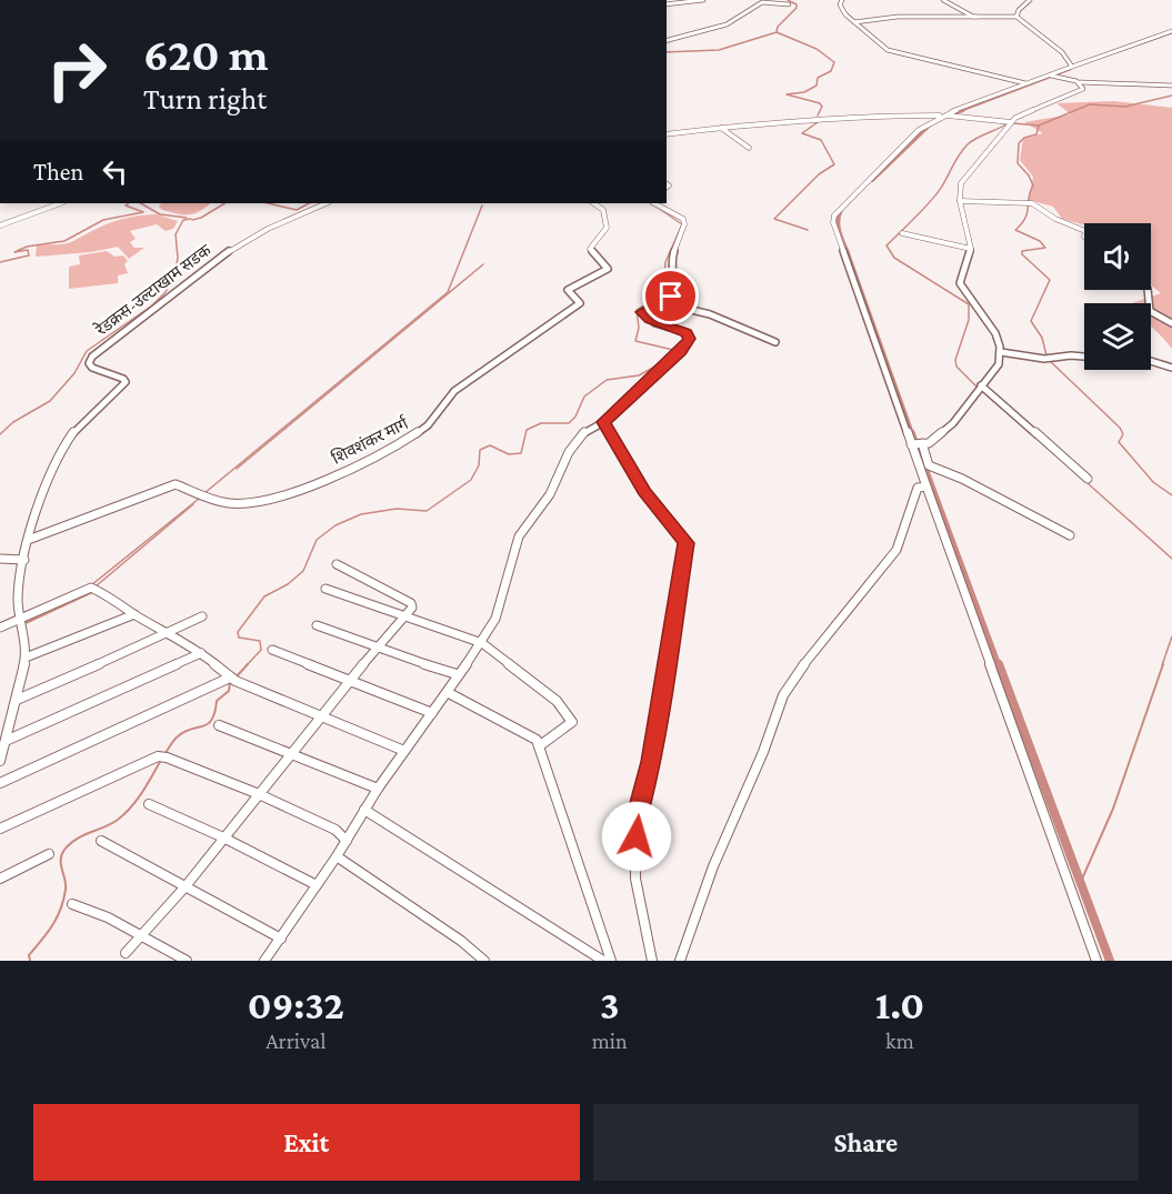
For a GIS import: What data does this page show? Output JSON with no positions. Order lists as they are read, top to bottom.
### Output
{
  "streets": {
    "street": ["रेडक्रस-उल्टाखाम सडक", "शिवशंकर मार्ग"]
  },
  "crossings": [
    ["रेडक्रस-उल्टाखाम सडक", "शिवशंकर मार्ग"]
  ],
  "page": {
    "turn": ["620 m", "Turn right"],
    "then": "Then",
    "eta": [
      "09:32",
      "Arrival",
      "3",
      "min",
      "1.0",
      "km"
    ],
    "buttons": ["Exit", "Share"]
  }
}
